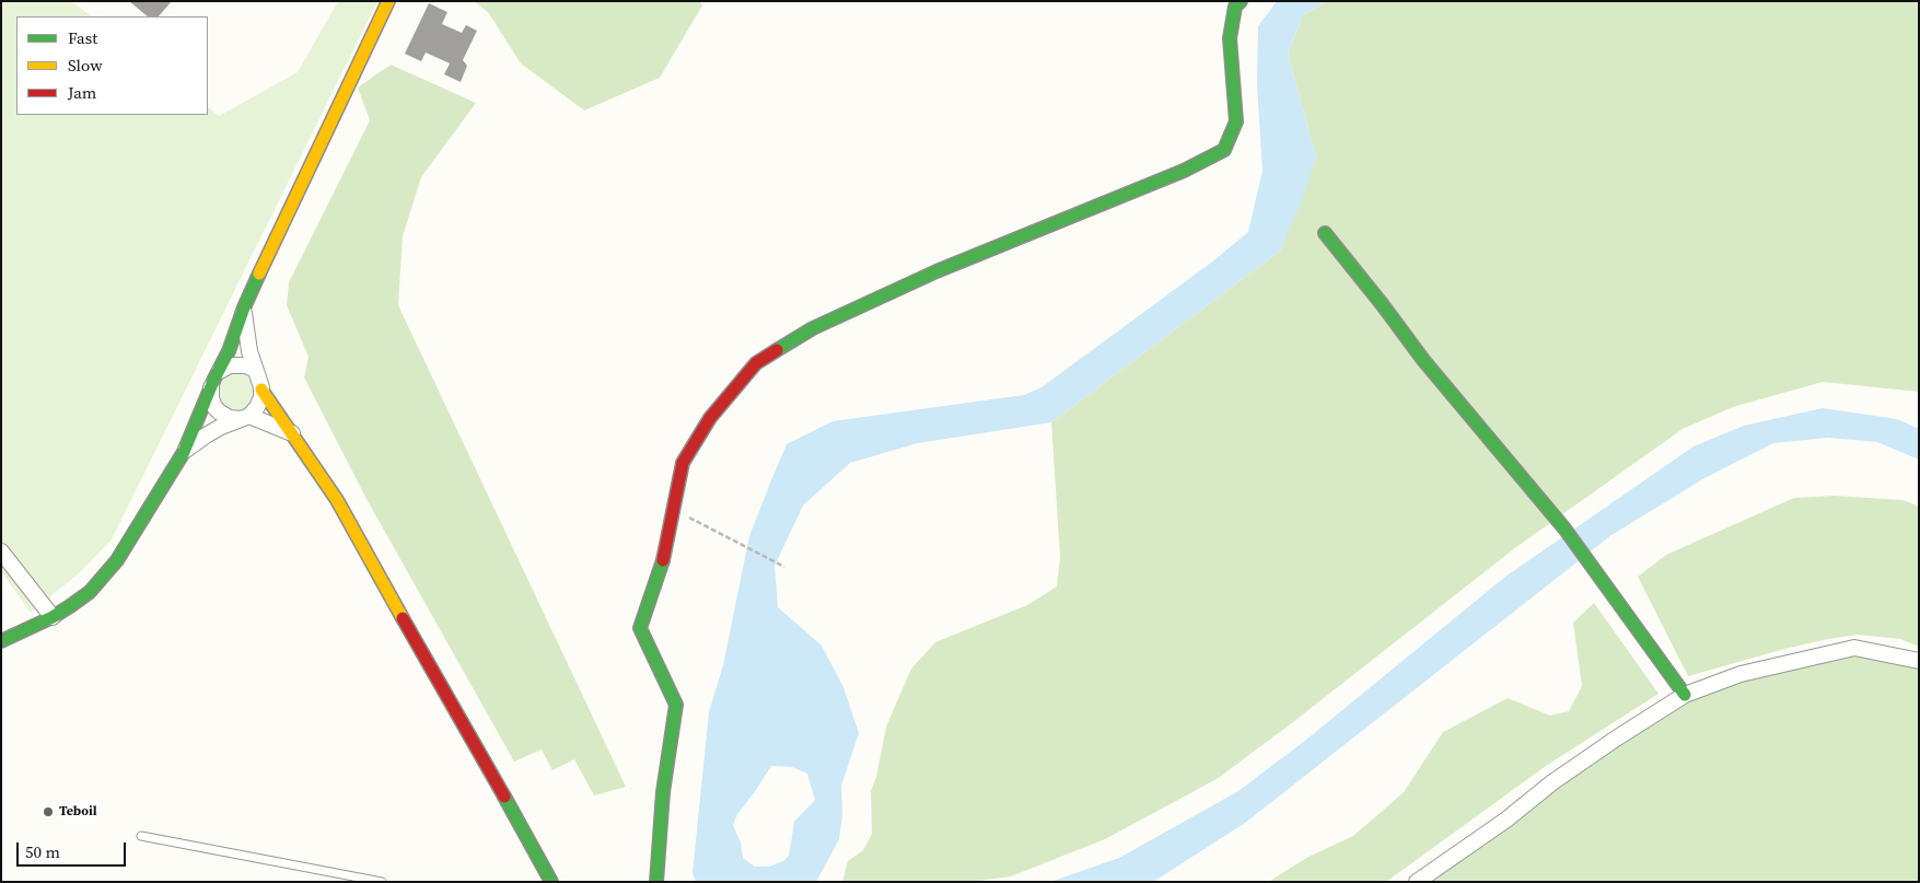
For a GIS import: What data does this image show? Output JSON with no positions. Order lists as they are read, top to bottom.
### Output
{
  "places": ["Teboil"],
  "legend": ["Fast", "Slow", "Jam"],
  "scale_bar": "50 m"
}
